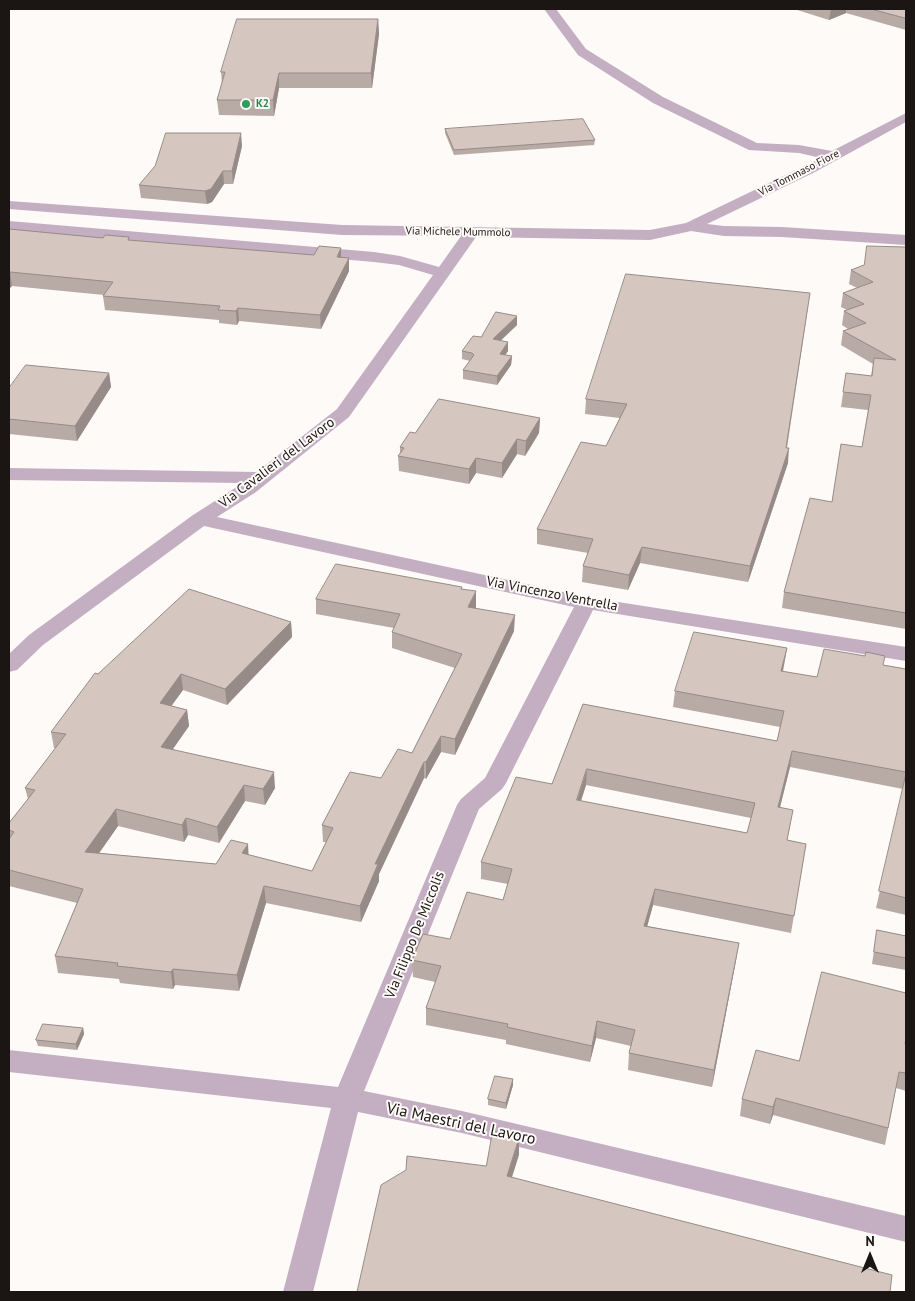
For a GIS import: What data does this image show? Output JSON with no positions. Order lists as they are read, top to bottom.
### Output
{
  "streets": {
    "street": [
      "Via Tommaso Fiore",
      "Via Michele Mummolo",
      "Via Cavalieri del Lavoro",
      "Via Vincenzo Ventrella",
      "Via Filippo De Miccolis",
      "Via Maestri del Lavoro"
    ]
  },
  "crossings": [
    ["Via Tommaso Fiore", "Via Michele Mummolo"],
    ["Via Michele Mummolo", "Via Cavalieri del Lavoro"],
    ["Via Cavalieri del Lavoro", "Via Vincenzo Ventrella"],
    ["Via Vincenzo Ventrella", "Via Filippo De Miccolis"],
    ["Via Filippo De Miccolis", "Via Maestri del Lavoro"]
  ],
  "places": ["K2"],
  "north": "top"
}
